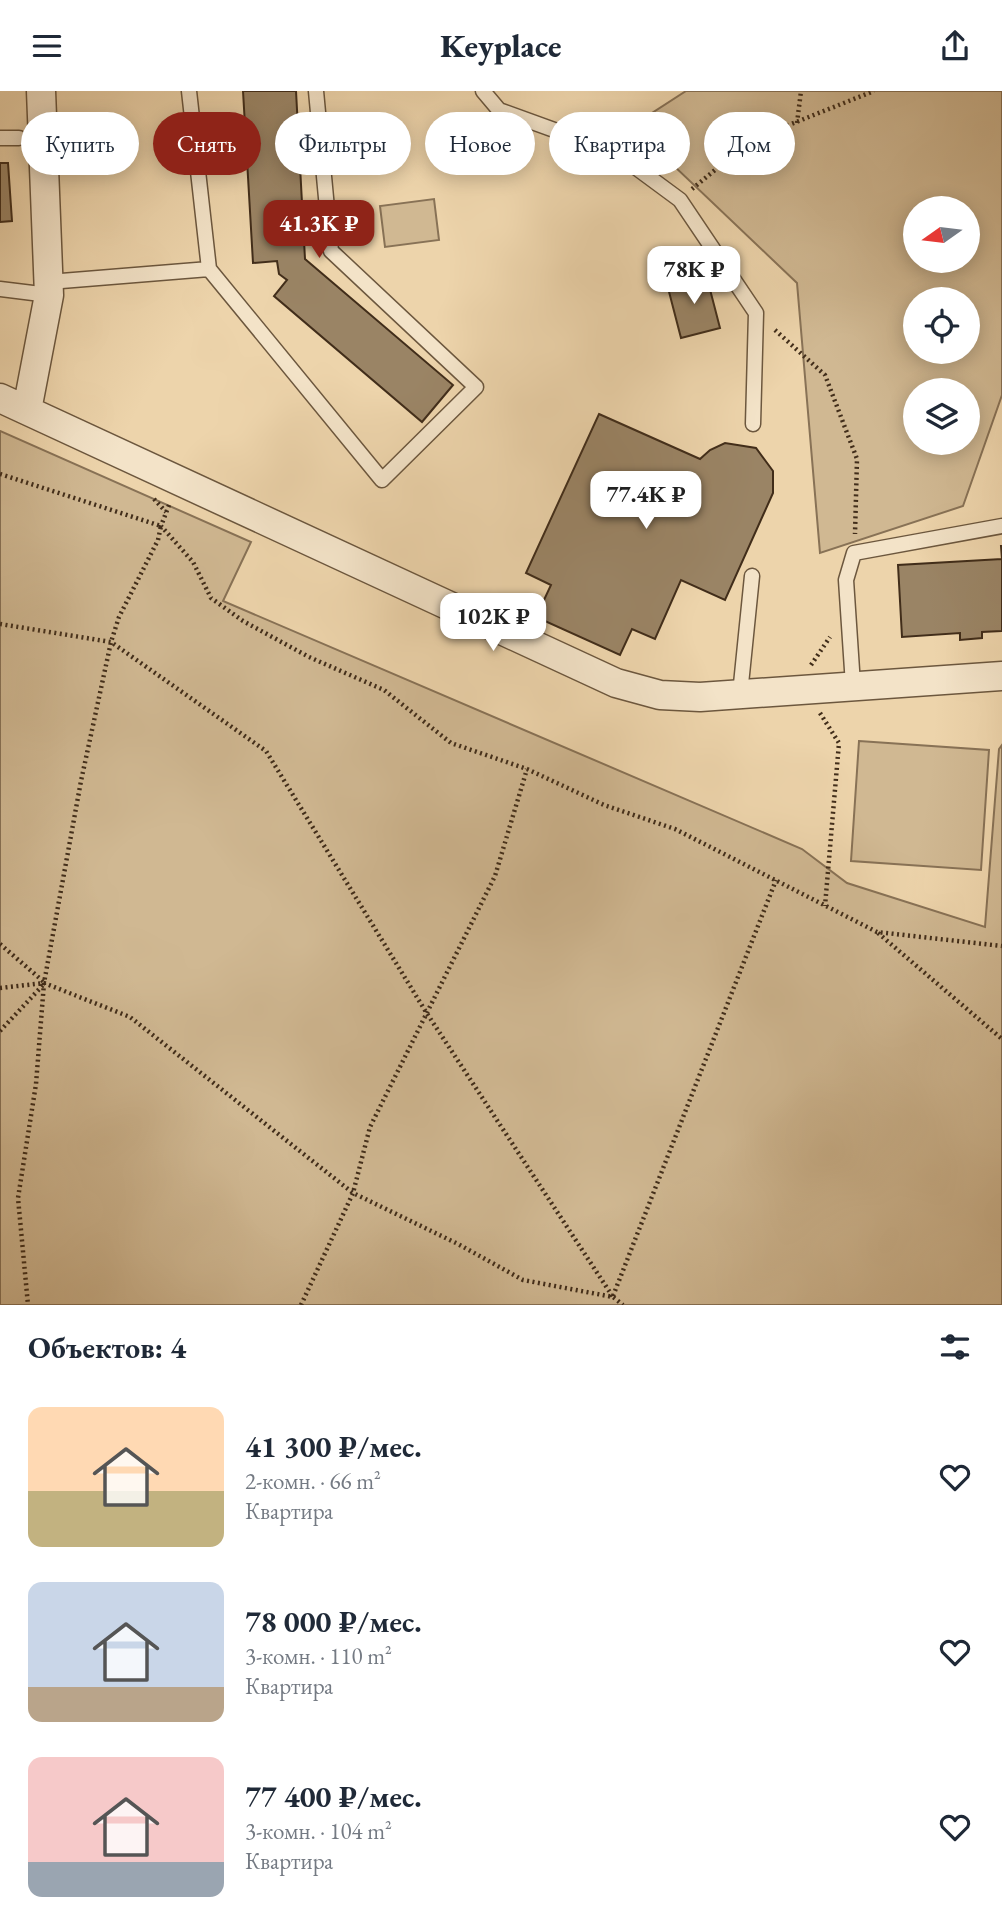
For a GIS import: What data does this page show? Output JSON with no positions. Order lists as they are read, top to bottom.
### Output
{
  "north": "left",
  "page": {
    "header": "Keyplace",
    "chip": [
      "Купить",
      "Снять",
      "Фильтры",
      "Новое",
      "Квартира",
      "Дом"
    ],
    "price": [
      "41.3K ₽",
      "78K ₽",
      "77.4K ₽",
      "102K ₽"
    ],
    "heading": "Объектов: 4",
    "list": [
      {
        "name": "41 300 ₽/мес.",
        "note": "2-комн. · 66 m² · Квартира"
      },
      {
        "name": "78 000 ₽/мес.",
        "note": "3-комн. · 110 m² · Квартира"
      },
      {
        "name": "77 400 ₽/мес.",
        "note": "3-комн. · 104 m² · Квартира"
      }
    ]
  }
}
